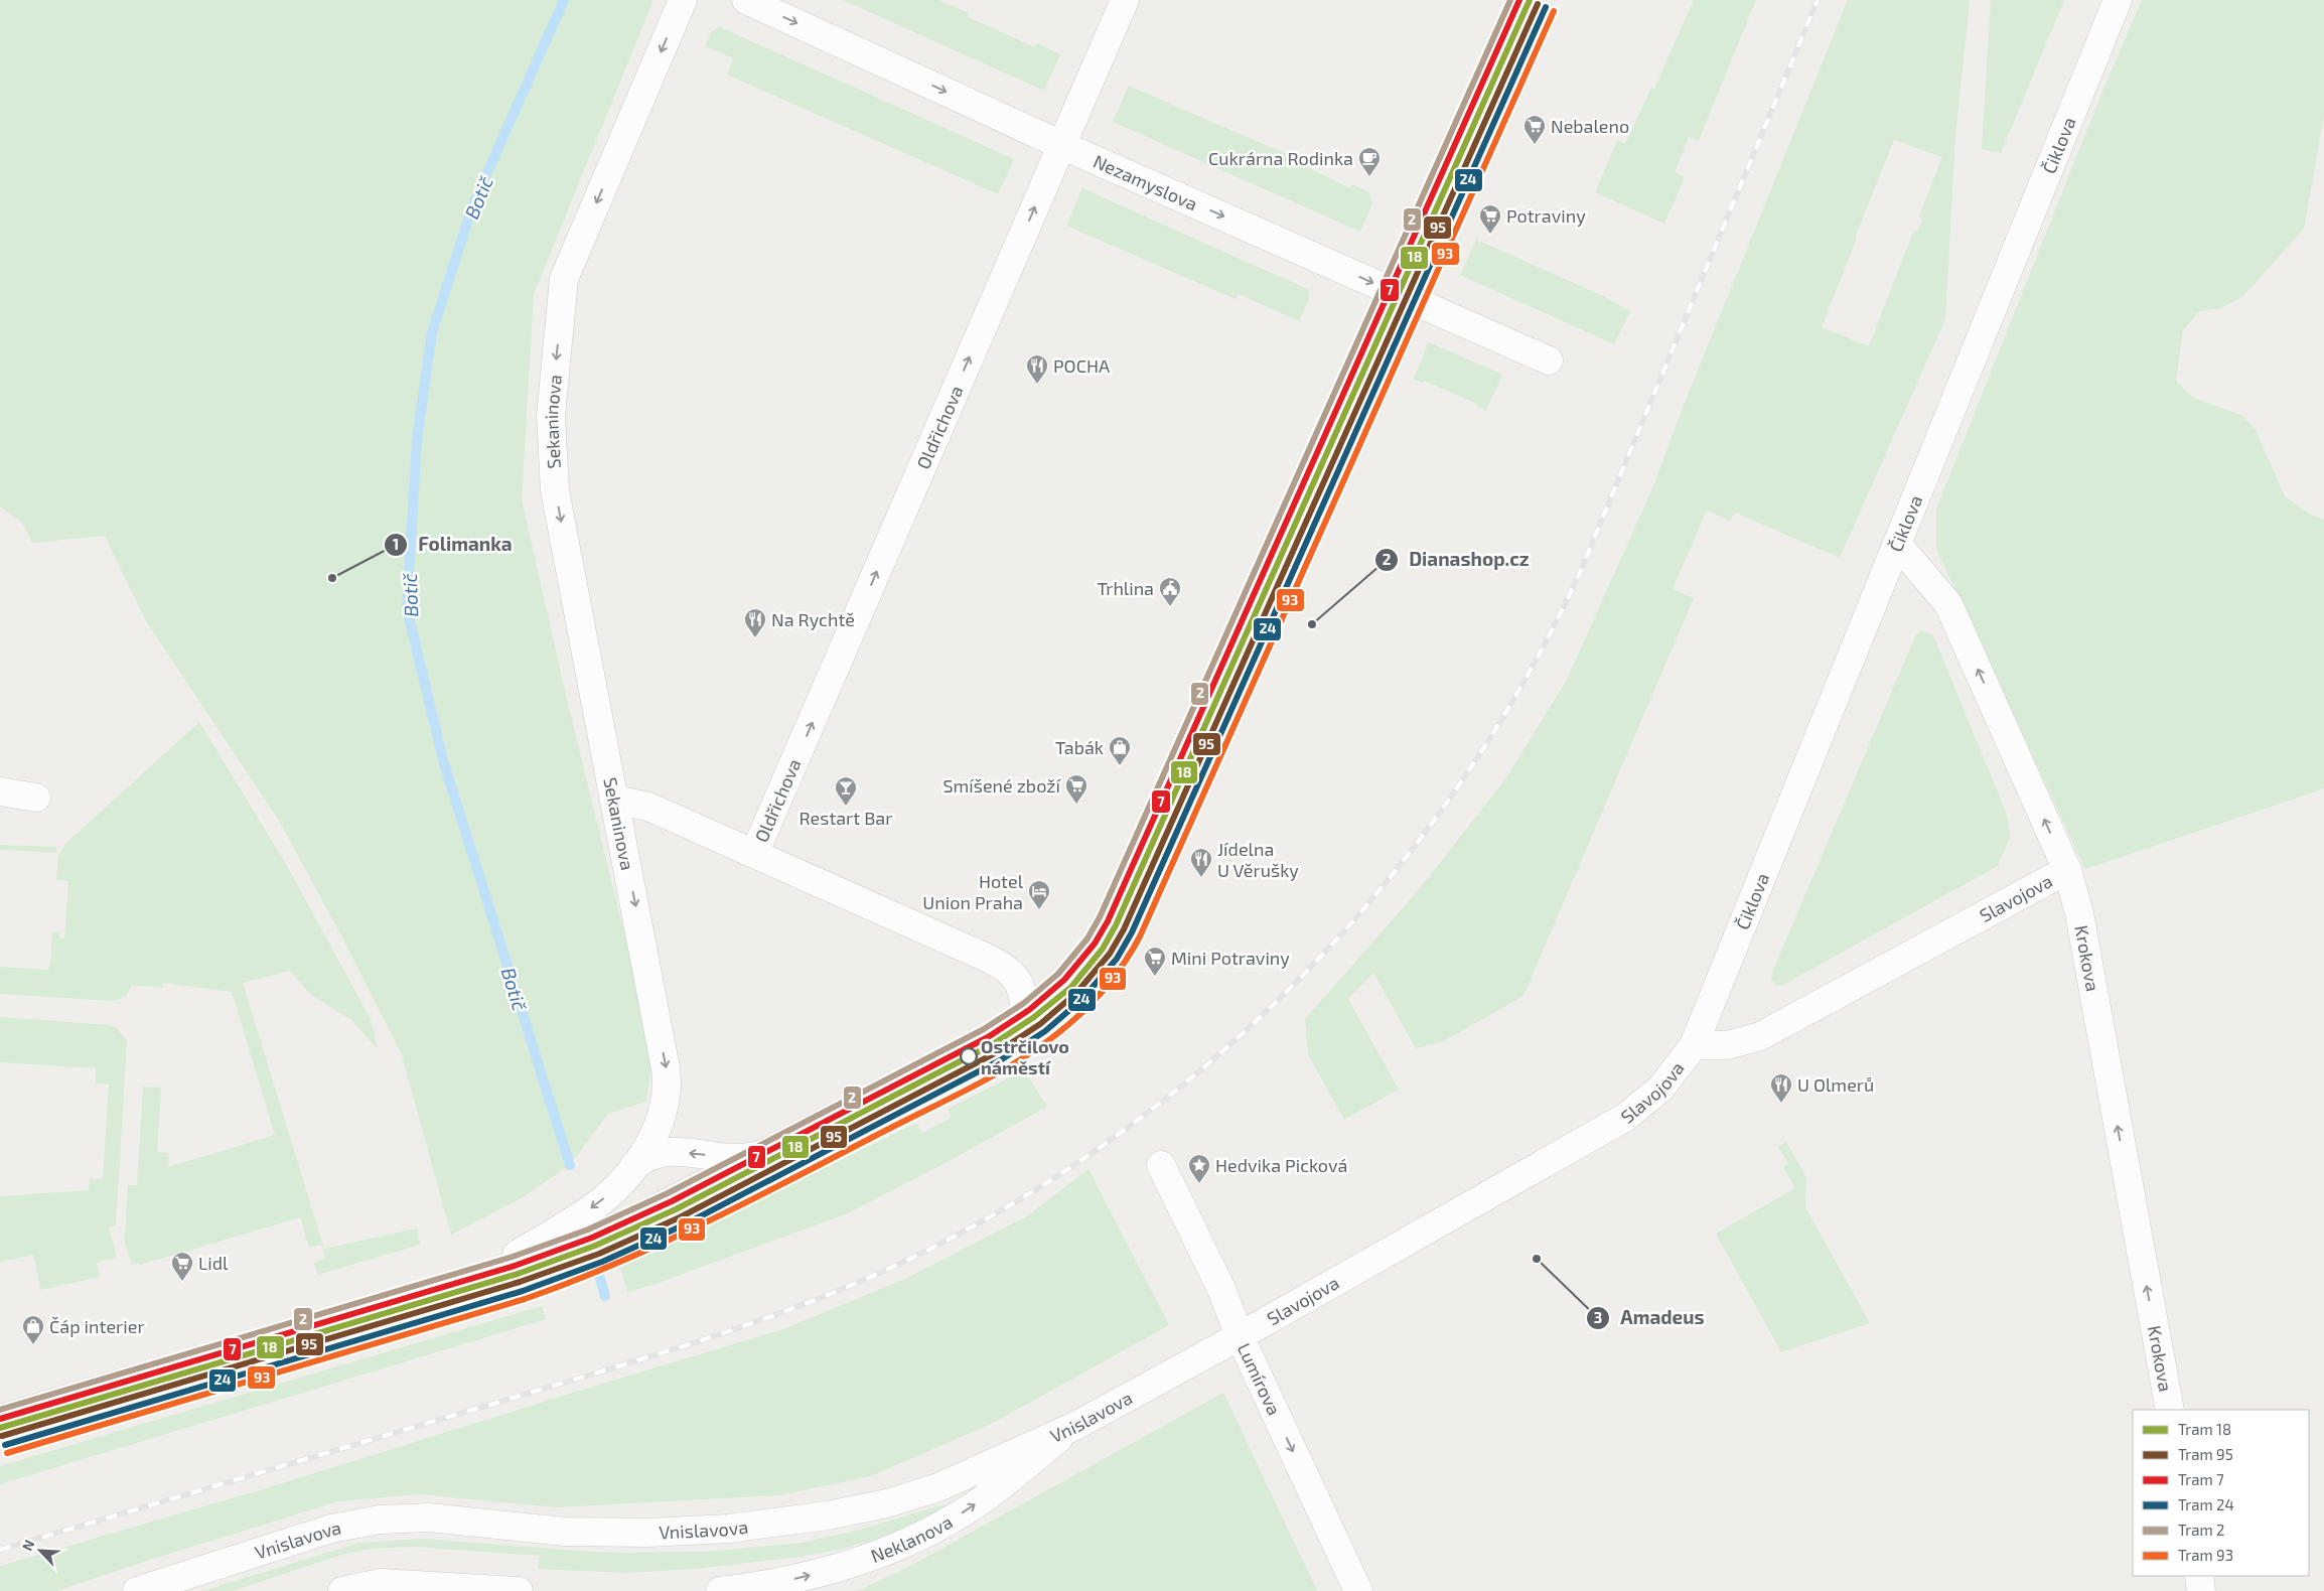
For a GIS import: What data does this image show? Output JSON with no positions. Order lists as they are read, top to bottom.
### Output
{
  "streets": {
    "street": [
      "Čiklova",
      "Nezamyslova",
      "Sekaninova",
      "Oldřichova",
      "Slavojova",
      "Krokova",
      "Lumírova",
      "Vnislavova",
      "Neklanova"
    ]
  },
  "crossings": [
    ["Čiklova", "Slavojova"],
    ["Čiklova", "Krokova"],
    ["Nezamyslova", "Oldřichova"],
    ["Slavojova", "Krokova"],
    ["Slavojova", "Lumírova"],
    ["Slavojova", "Vnislavova"],
    ["Lumírova", "Vnislavova"],
    ["Vnislavova", "Neklanova"]
  ],
  "one_way": [
    "Nezamyslova",
    "Sekaninova",
    "Oldřichova",
    "Krokova",
    "Lumírova",
    "Neklanova"
  ],
  "water": ["Botič"],
  "places": {
    "supermarket": [
      "Nebaleno",
      "Potraviny",
      "Smíšené zboží",
      "Mini Potraviny",
      "Lidl"
    ],
    "cafe": ["Cukrárna Rodinka"],
    "restaurant": [
      "POCHA",
      "Na Rychtě",
      "Jídelna U Věrušky",
      "U Olmerů"
    ],
    "other": [
      "Folimanka",
      "Dianashop.cz",
      "Ostrčilovo náměstí",
      "Amadeus"
    ],
    "public building": ["Trhlina"],
    "shop": ["Tabák", "Čáp interier"],
    "bar": ["Restart Bar"],
    "hotel": ["Hotel Union Praha"],
    "place": ["Hedvika Picková"]
  },
  "lines": [
    "tram line 18",
    "tram line 7",
    "tram line 2",
    "tram line 95",
    "tram line 24",
    "tram line 93"
  ],
  "legend": [
    "Tram 18",
    "Tram 95",
    "Tram 7",
    "Tram 24",
    "Tram 2",
    "Tram 93"
  ],
  "north": "top left"
}
